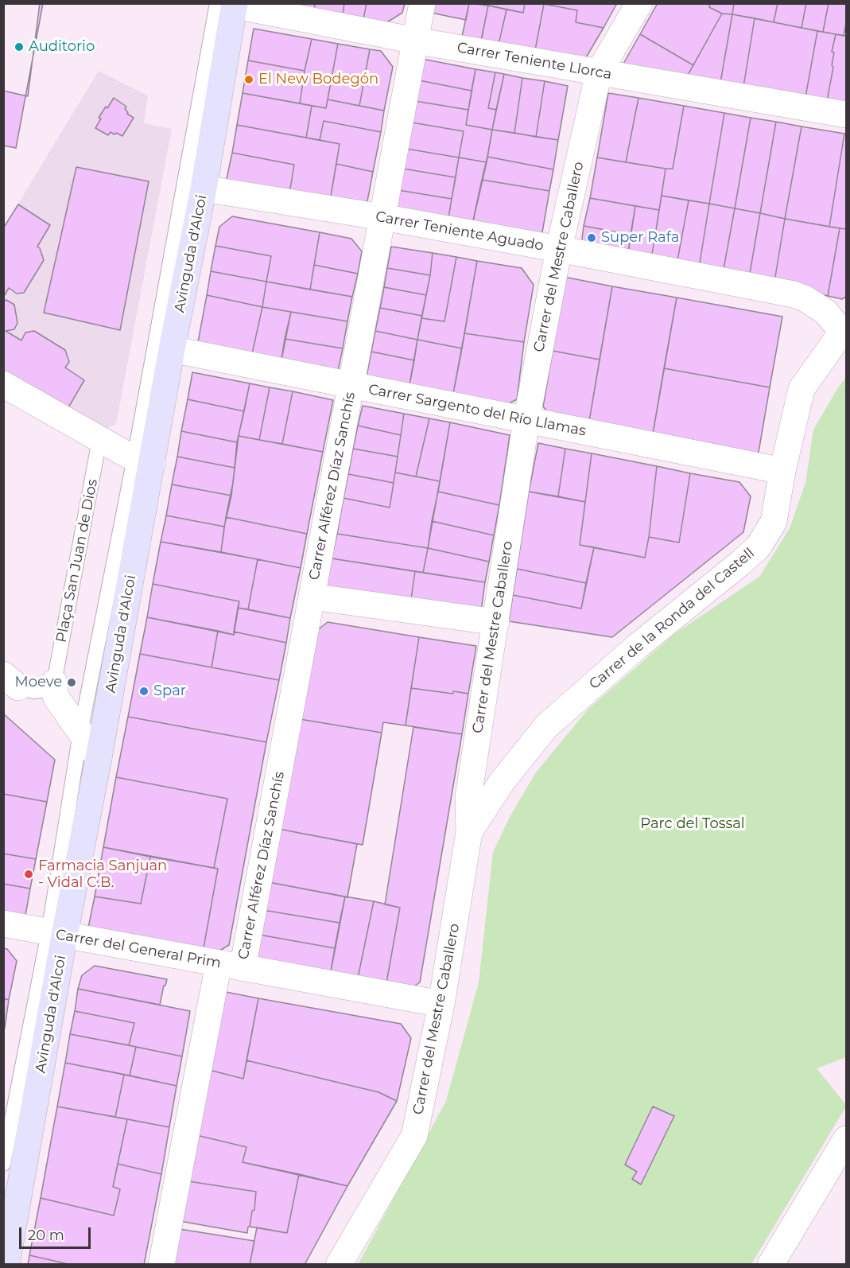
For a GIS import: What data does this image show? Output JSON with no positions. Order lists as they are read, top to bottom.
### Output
{
  "streets": {
    "main road": ["Avinguda d'Alcoi"],
    "street": [
      "Carrer Teniente Llorca",
      "Carrer Teniente Aguado",
      "Carrer del Mestre Caballero",
      "Carrer Sargento del Río Llamas",
      "Carrer Alférez Díaz Sanchís",
      "Plaça San Juan de Dios",
      "Carrer de la Ronda del Castell",
      "Carrer del General Prim"
    ]
  },
  "crossings": [
    ["Carrer Teniente Llorca", "Avinguda d'Alcoi"],
    ["Carrer Teniente Llorca", "Carrer del Mestre Caballero"],
    ["Carrer Teniente Llorca", "Carrer Alférez Díaz Sanchís"],
    ["Carrer Teniente Aguado", "Avinguda d'Alcoi"],
    ["Carrer Teniente Aguado", "Carrer del Mestre Caballero"],
    ["Carrer Teniente Aguado", "Carrer Alférez Díaz Sanchís"],
    ["Carrer Teniente Aguado", "Carrer de la Ronda del Castell"],
    ["Avinguda d'Alcoi", "Carrer Sargento del Río Llamas"],
    ["Avinguda d'Alcoi", "Plaça San Juan de Dios"],
    ["Avinguda d'Alcoi", "Carrer del General Prim"],
    ["Carrer del Mestre Caballero", "Carrer Sargento del Río Llamas"],
    ["Carrer del Mestre Caballero", "Carrer de la Ronda del Castell"],
    ["Carrer del Mestre Caballero", "Carrer del General Prim"],
    ["Carrer Sargento del Río Llamas", "Carrer Alférez Díaz Sanchís"],
    ["Carrer Sargento del Río Llamas", "Carrer de la Ronda del Castell"],
    ["Carrer Alférez Díaz Sanchís", "Carrer del General Prim"]
  ],
  "parks": ["Parc del Tossal"],
  "places": [
    "Auditorio",
    "El New Bodegón",
    "Super Rafa",
    "Moeve",
    "Spar",
    "Farmacia Sanjuan - Vidal C.B."
  ],
  "scale_bar": "20 m"
}
